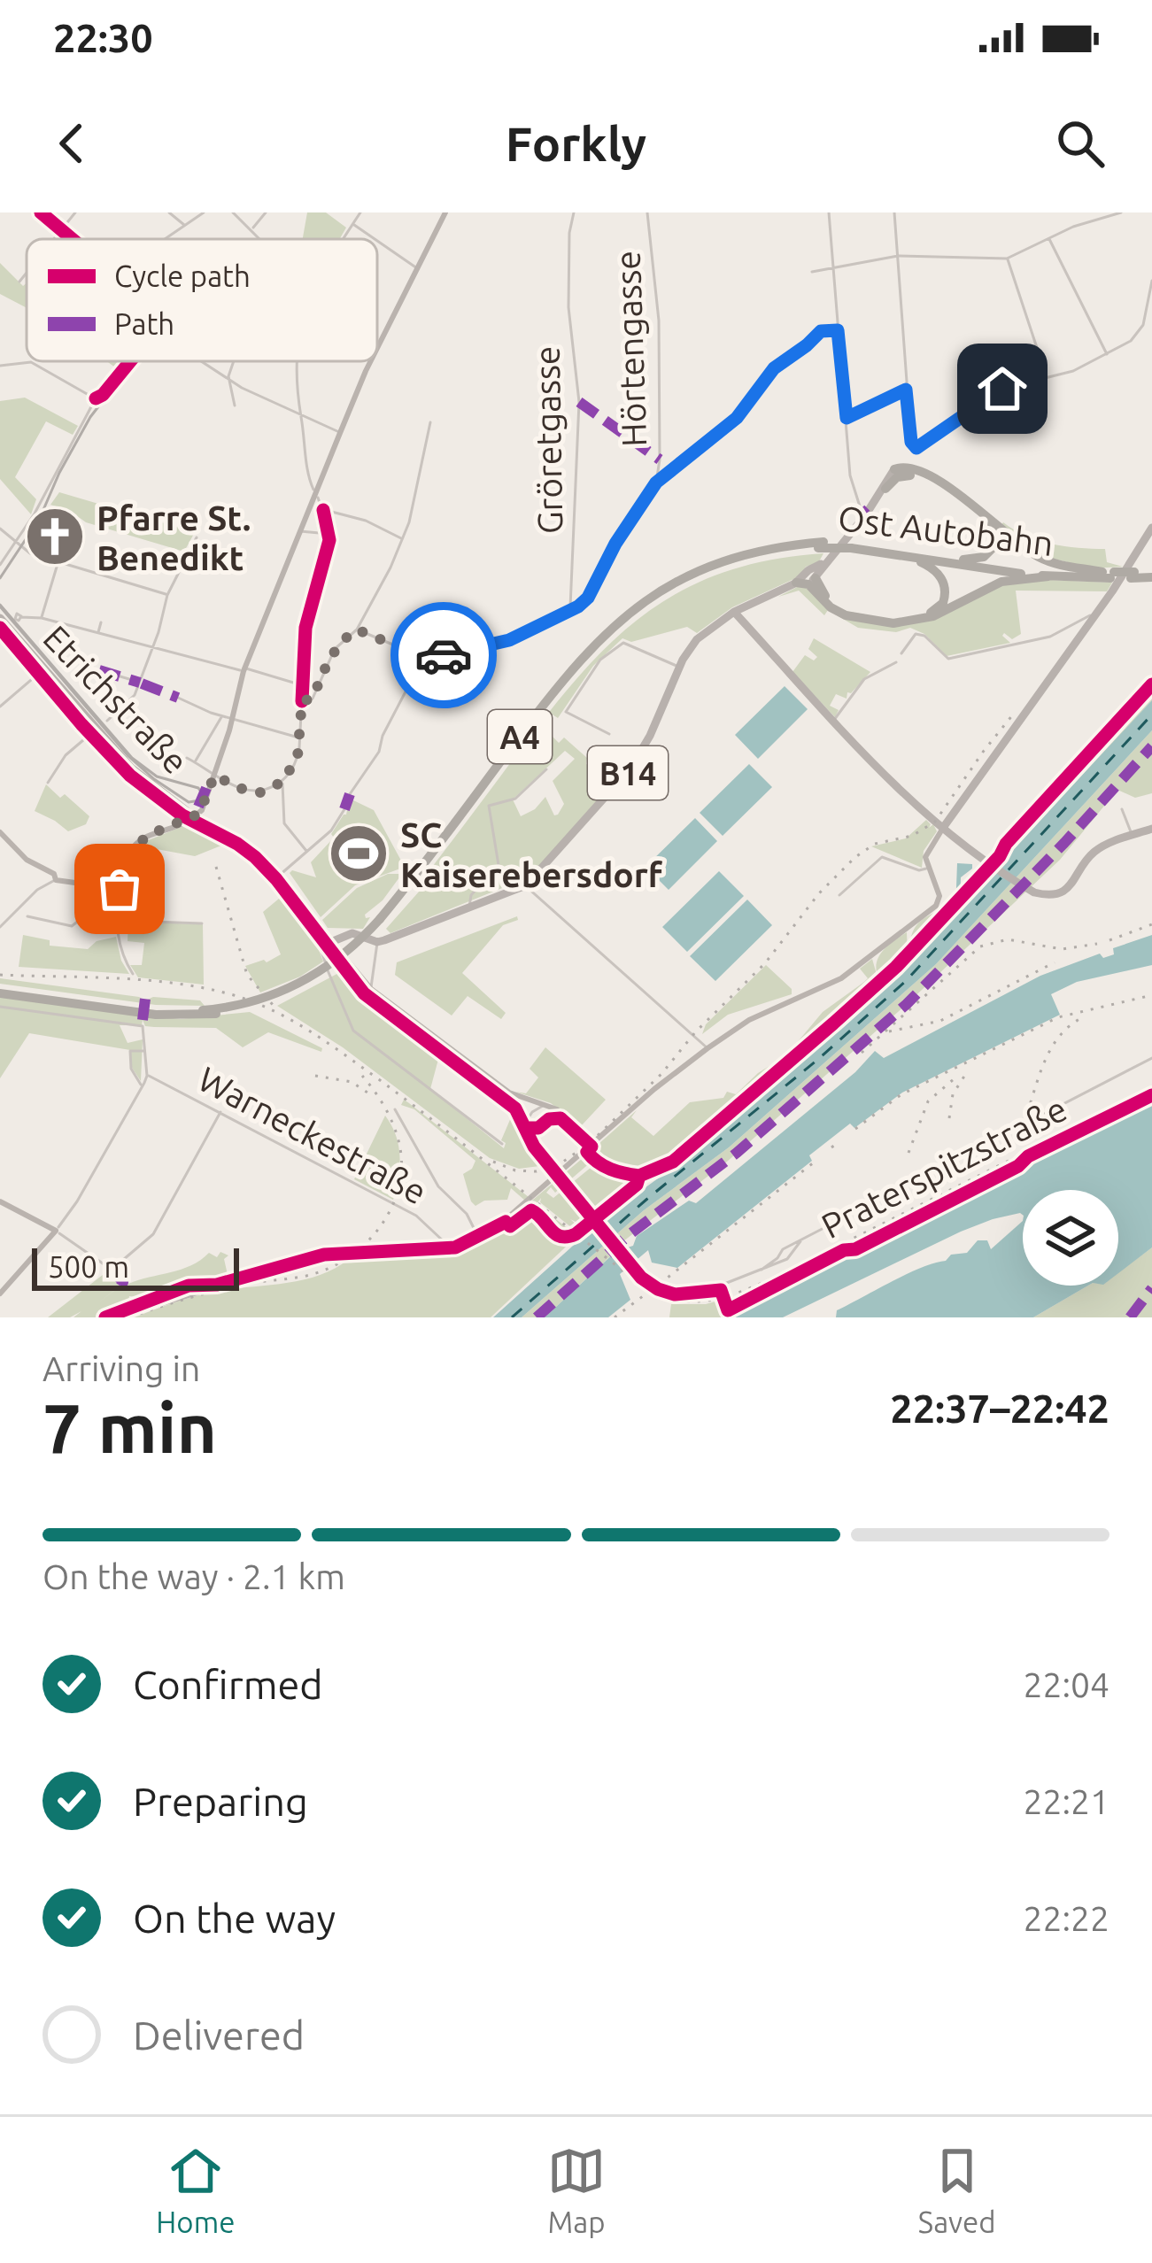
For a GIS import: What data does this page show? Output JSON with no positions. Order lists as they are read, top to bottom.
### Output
{
  "streets": {
    "highway": ["Ost Autobahn", "A4"],
    "main road": ["Etrichstraße", "B14"],
    "street": ["Hörtengasse", "Gröretgasse", "Warneckestraße"],
    "cycle path": ["Praterspitzstraße"]
  },
  "crossings": [
    ["Hörtengasse", "Gröretgasse"],
    ["Ost Autobahn", "A4"]
  ],
  "places": {
    "church": ["Pfarre St. Benedikt"],
    "sports": ["SC Kaiserebersdorf"]
  },
  "legend": ["Cycle path", "Path"],
  "scale_bar": "500 m",
  "page": {
    "status": "22:30",
    "header": "Forkly",
    "scale": "500 m",
    "heading": ["7 min", "Arriving in", "22:37–22:42"],
    "bar": "On the way · 2.1 km",
    "list": [
      ["Confirmed", "22:04"],
      ["Preparing", "22:21"],
      ["On the way", "22:22"],
      "Delivered"
    ],
    "tabs": ["Home", "Map", "Saved"]
  }
}
